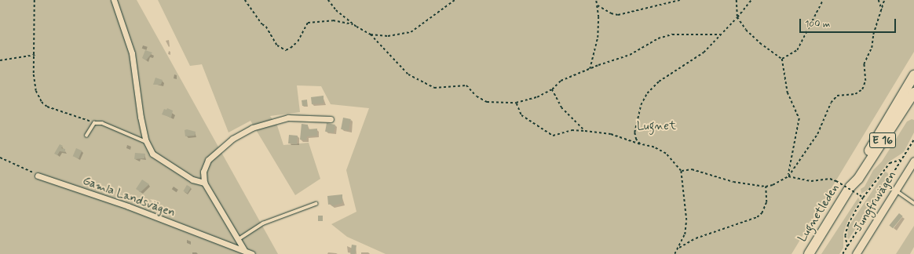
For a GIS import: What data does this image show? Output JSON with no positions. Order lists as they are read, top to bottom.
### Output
{
  "streets": {
    "highway": ["E 16", "Lugnetleden"],
    "street": ["Gamla Landsvägen", "Jungfruvägen"]
  },
  "parks": ["Lugnet"],
  "scale_bar": "100 m"
}
